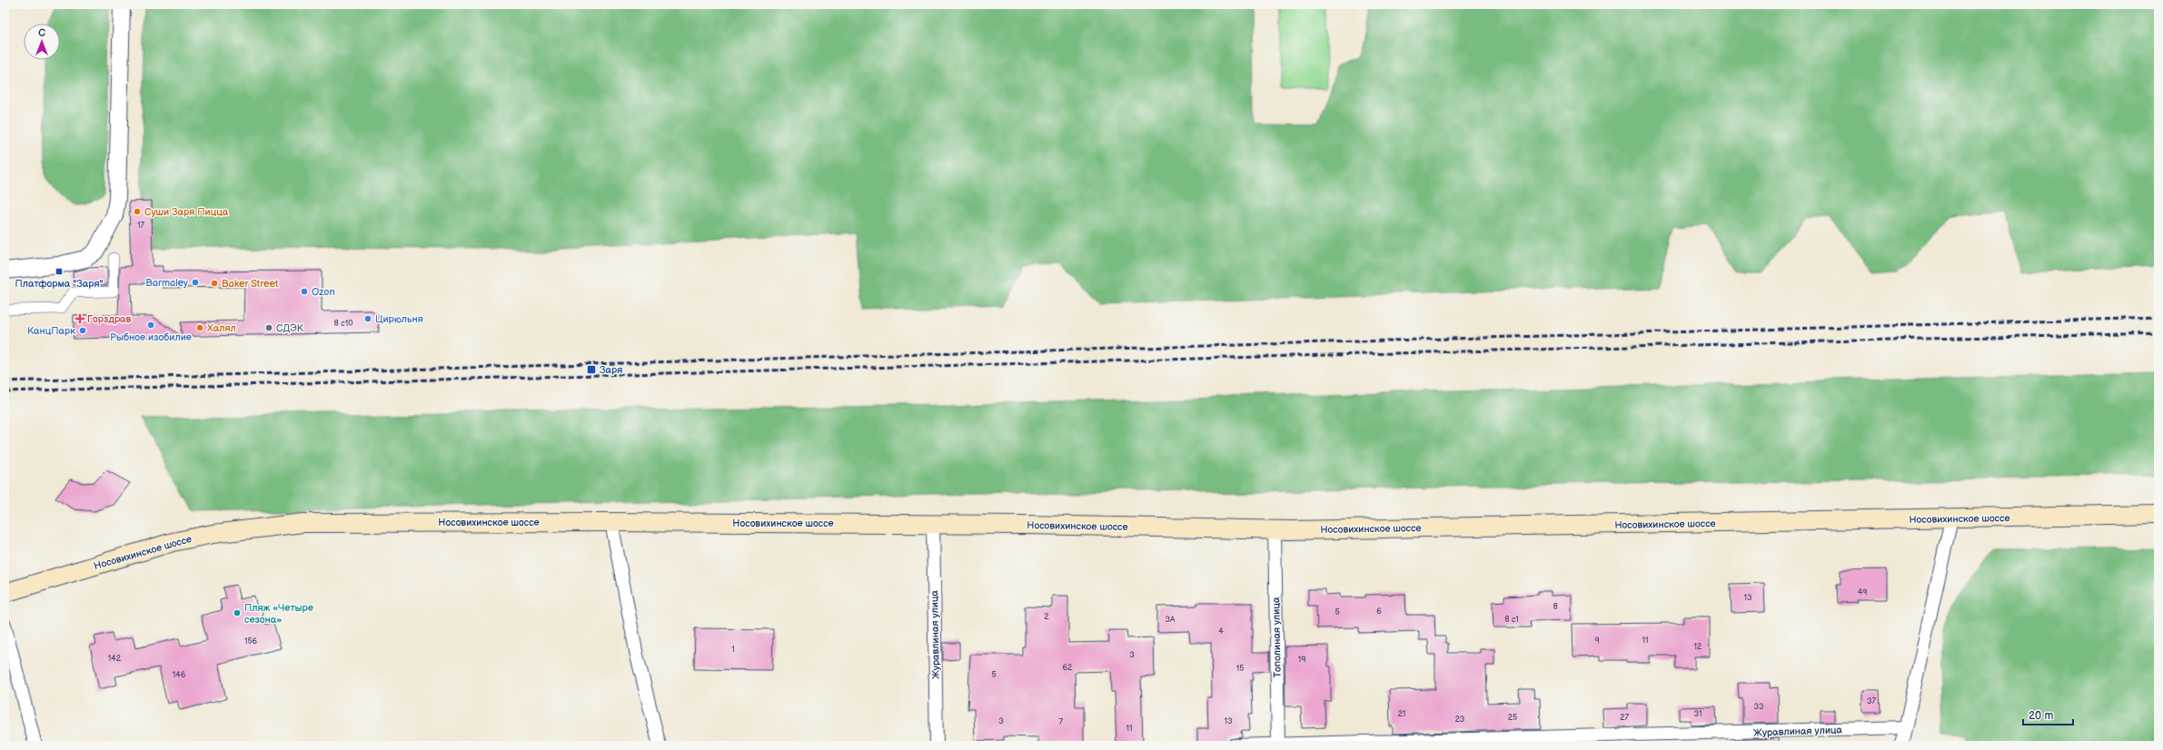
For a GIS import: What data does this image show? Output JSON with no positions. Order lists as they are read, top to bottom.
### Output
{
  "streets": {
    "main road": ["Носовихинское шоссе"],
    "street": ["Журавлиная улица", "Тополиная улица"]
  },
  "crossings": [
    ["Носовихинское шоссе", "Журавлиная улица"],
    ["Носовихинское шоссе", "Тополиная улица"],
    ["Журавлиная улица", "Тополиная улица"]
  ],
  "places": {
    "other": [
      "Суши Заря Пицца",
      "Barmaley",
      "Baker Street",
      "Ozon",
      "Цирюльня",
      "Рыбное изобилие",
      "Халял",
      "СДЭК",
      "КанцПарк",
      "Пляж «Четыре сезона»"
    ],
    "transit": ["Платформа \"Заря\"", "Заря"],
    "health": ["Горздрав"]
  },
  "house_numbers": [
    "17",
    "8 с10",
    "49",
    "13",
    "8",
    "6",
    "5",
    "2",
    "3А",
    "8 с1",
    "4",
    "9",
    "11",
    "156",
    "12",
    "1",
    "3",
    "142",
    "19",
    "62",
    "15",
    "146",
    "5",
    "37",
    "33",
    "21",
    "31",
    "25",
    "27",
    "23",
    "3",
    "13",
    "7",
    "11"
  ],
  "scale_bar": "20 m",
  "north": "top"
}
